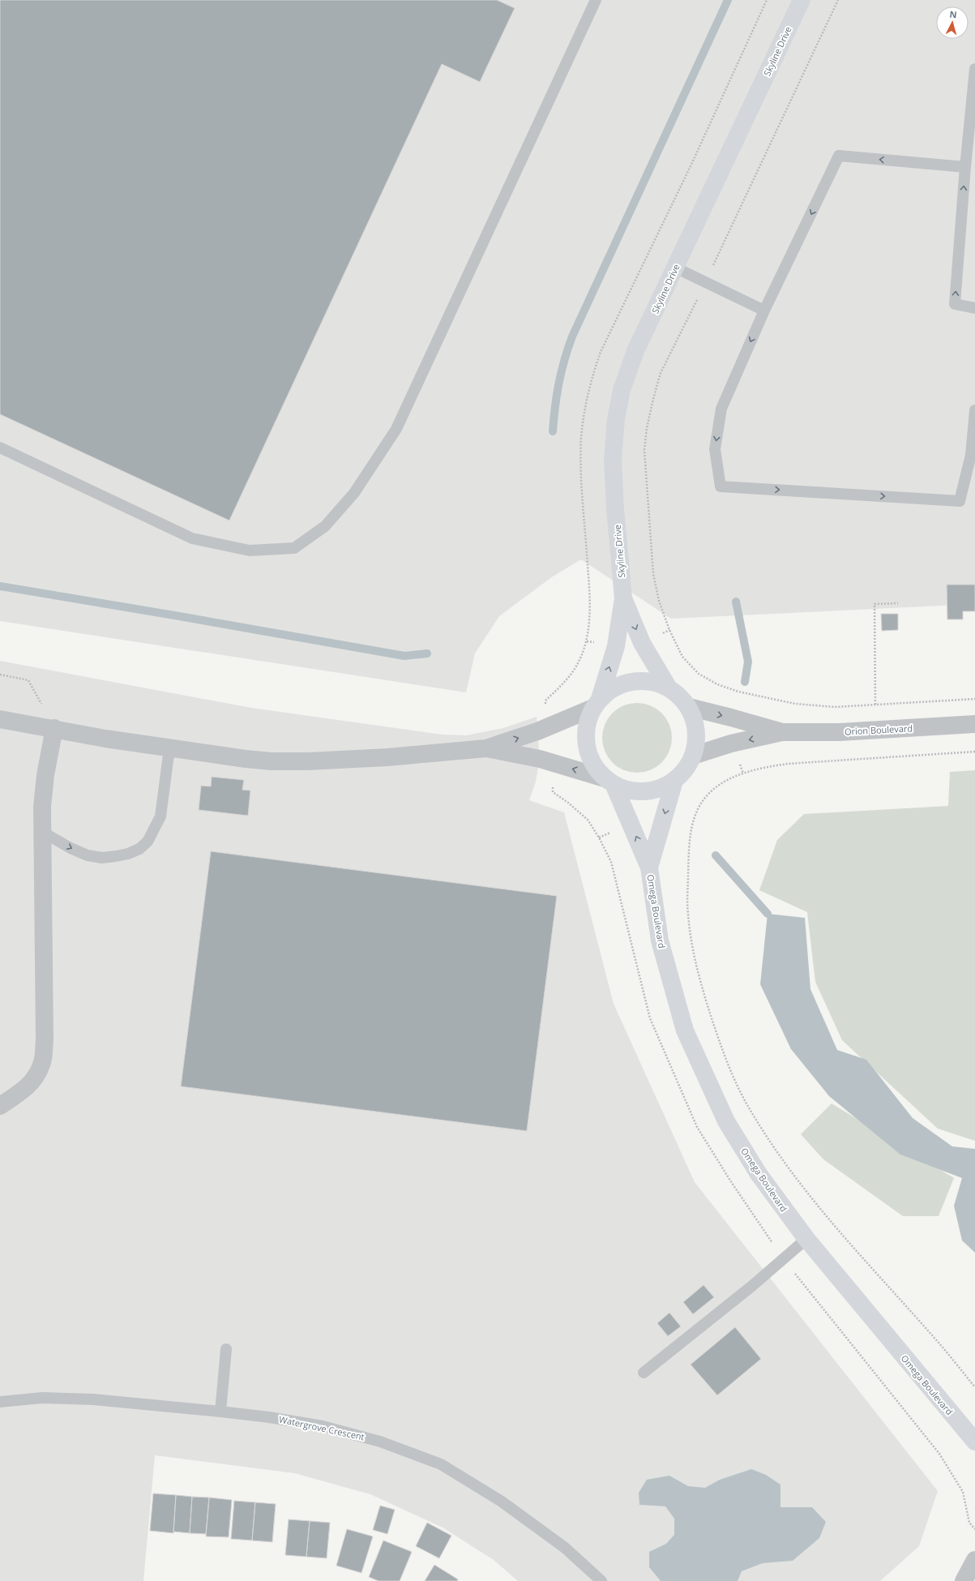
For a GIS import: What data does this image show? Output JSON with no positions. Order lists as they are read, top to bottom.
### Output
{
  "streets": {
    "main road": ["Skyline Drive", "Omega Boulevard"],
    "street": ["Orion Boulevard"],
    "lane": ["Watergrove Crescent"]
  },
  "crossings": [
    ["Skyline Drive", "Orion Boulevard"],
    ["Skyline Drive", "Omega Boulevard"],
    ["Orion Boulevard", "Omega Boulevard"]
  ],
  "north": "top"
}
